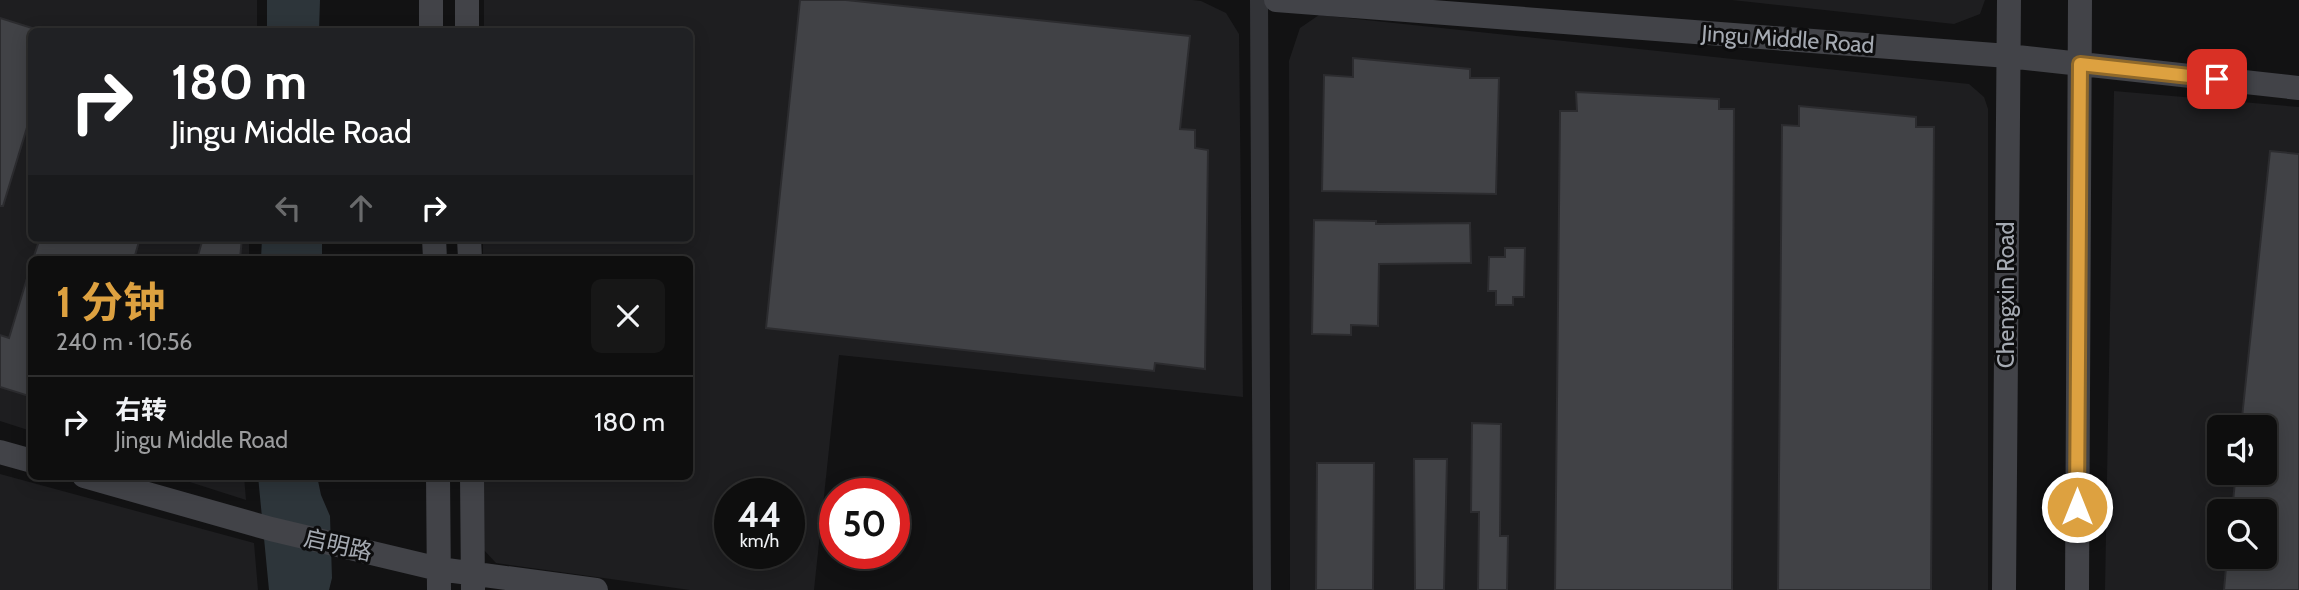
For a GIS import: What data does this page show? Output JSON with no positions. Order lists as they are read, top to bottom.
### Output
{
  "streets": {
    "street": ["Jingu Middle Road", "Chengxin Road", "启明路"]
  },
  "crossings": [
    ["Jingu Middle Road", "Chengxin Road"]
  ],
  "page": {
    "turn": ["180 m", "Jingu Middle Road"],
    "heading": ["1 分钟", "240 m · 10:56"],
    "list": [
      {
        "name": "右转",
        "note": "Jingu Middle Road",
        "value": "180 m"
      }
    ],
    "speed": "44 km/h",
    "limit": "50"
  }
}
